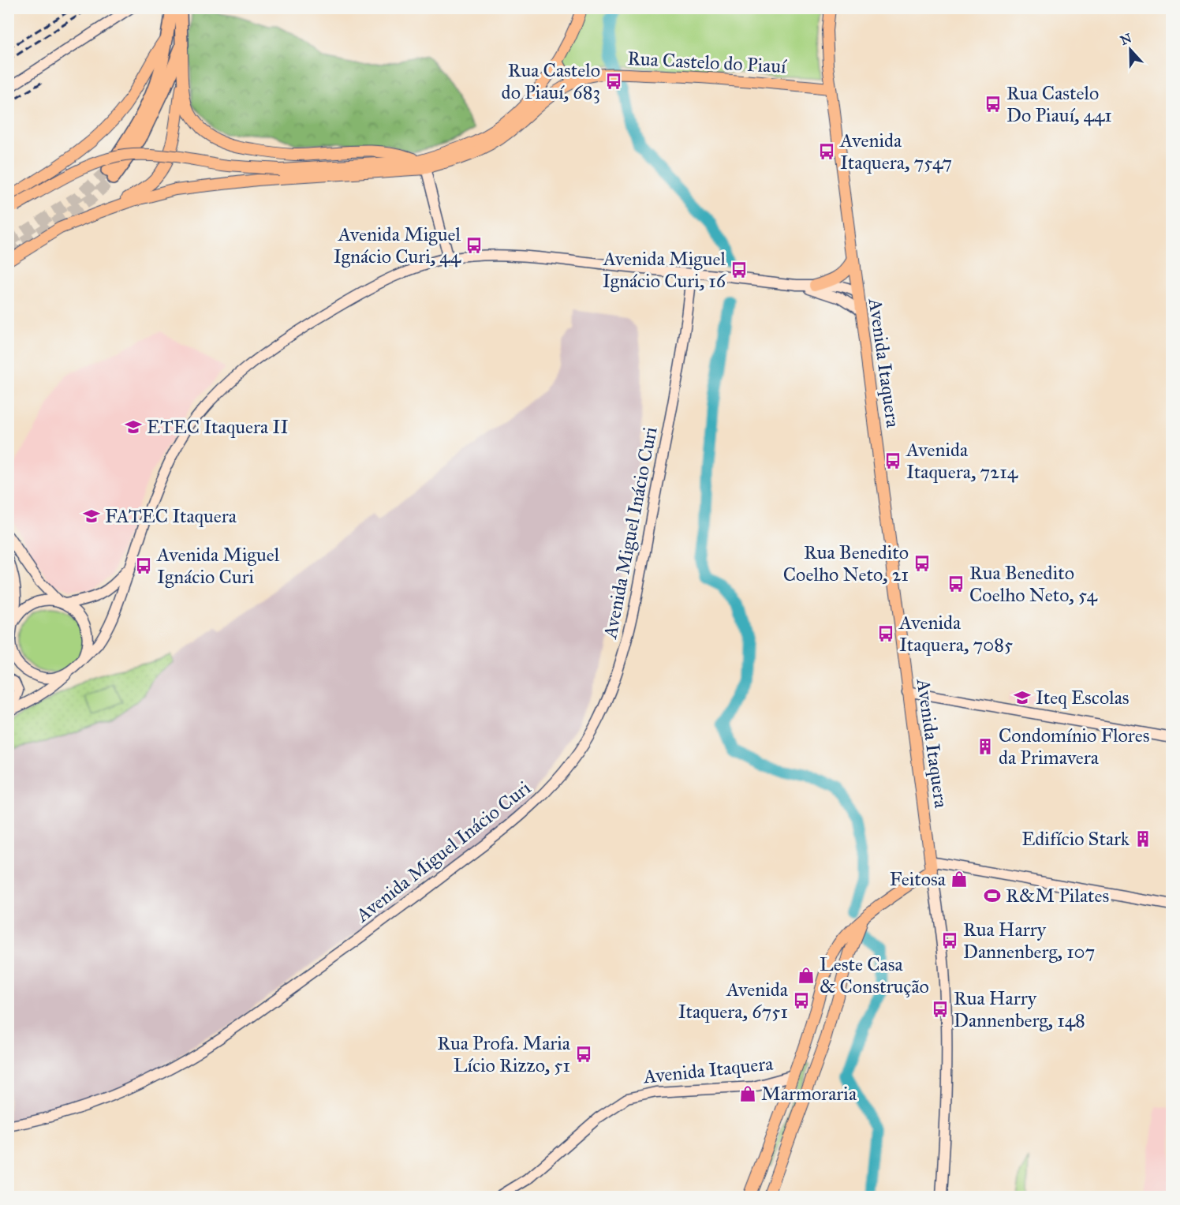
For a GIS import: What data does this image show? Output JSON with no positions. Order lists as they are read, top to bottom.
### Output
{
  "streets": {
    "main road": ["Rua Castelo do Piauí", "Avenida Itaquera"],
    "street": ["Avenida Miguel Inácio Curi"]
  },
  "crossings": [
    ["Rua Castelo do Piauí", "Avenida Itaquera"]
  ],
  "places": {
    "bus stop": [
      "Rua Castelo do Piauí, 683",
      "Rua Castelo Do Piauí, 441",
      "Avenida Itaquera, 7547",
      "Avenida Miguel Ignácio Curi, 44",
      "Avenida Miguel Ignácio Curi, 16",
      "Avenida Itaquera, 7214",
      "Rua Benedito Coelho Neto, 21",
      "Avenida Miguel Ignácio Curi",
      "Rua Benedito Coelho Neto, 54",
      "Avenida Itaquera, 7085",
      "Rua Harry Dannenberg, 107",
      "Avenida Itaquera, 6751",
      "Rua Harry Dannenberg, 148",
      "Rua Profa. Maria Lício Rizzo, 51"
    ],
    "school or university": ["ETEC Itaquera II", "FATEC Itaquera", "Iteq Escolas"],
    "building": ["Condomínio Flores da Primavera", "Edifício Stark"],
    "shop": ["Feitosa", "Leste Casa & Construção", "Marmoraria"],
    "sports": ["R&M Pilates"]
  },
  "north": "top"
}
